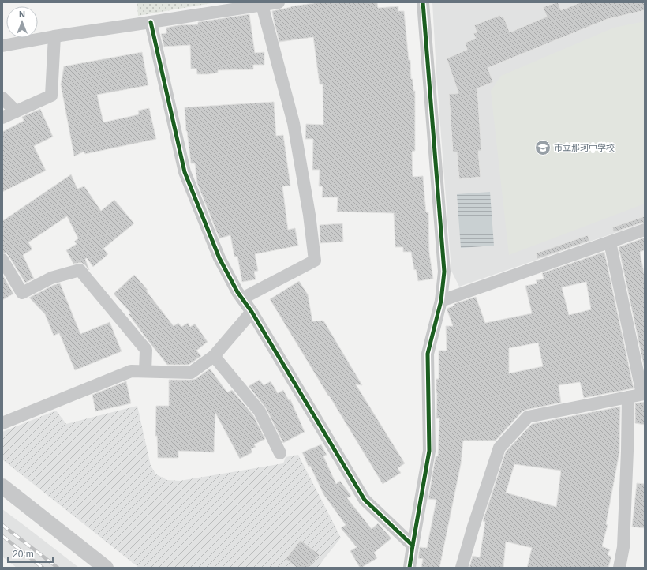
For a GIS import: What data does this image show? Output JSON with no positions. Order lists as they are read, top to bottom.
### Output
{
  "places": {
    "school or university": ["市立那珂中学校"]
  },
  "scale_bar": "20 m",
  "north": "top"
}
